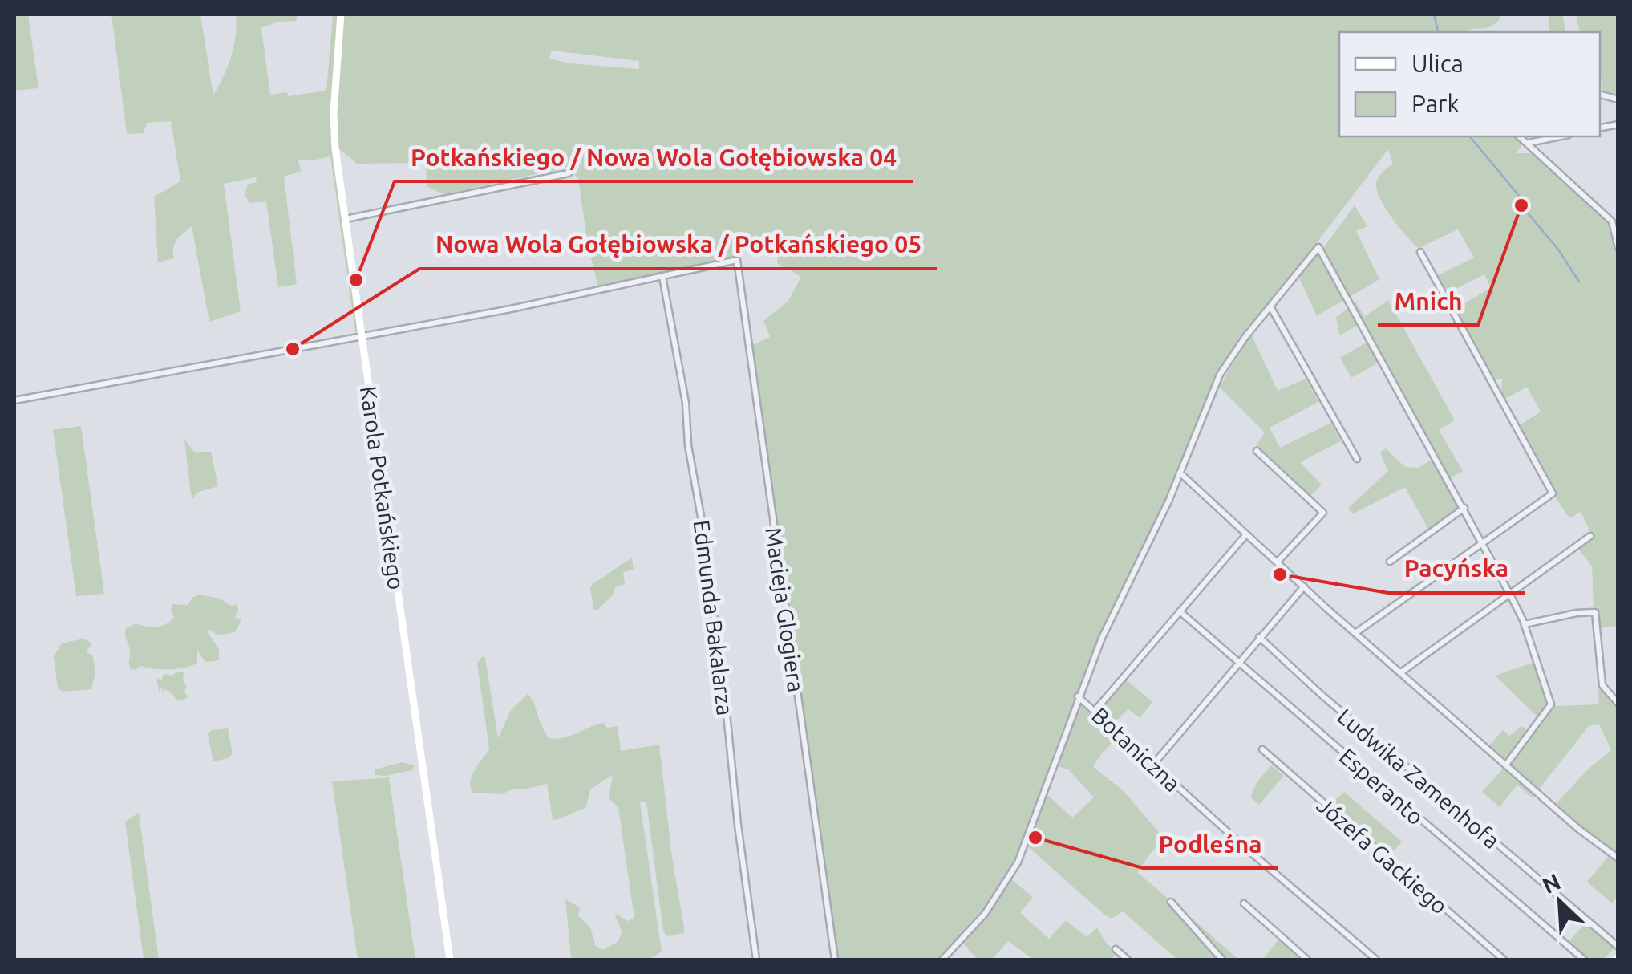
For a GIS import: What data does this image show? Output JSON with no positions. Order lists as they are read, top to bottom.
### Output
{
  "streets": {
    "street": [
      "Karola Potkańskiego",
      "Macieja Glogiera",
      "Edmunda Bakalarza",
      "Botaniczna",
      "Ludwika Zamenhofa",
      "Esperanto",
      "Józefa Gackiego"
    ]
  },
  "crossings": [
    ["Macieja Glogiera", "Edmunda Bakalarza"]
  ],
  "places": [
    "Mnich",
    "Potkańskiego / Nowa Wola Gołębiowska 04",
    "Nowa Wola Gołębiowska / Potkańskiego 05",
    "Pacyńska",
    "Podleśna"
  ],
  "legend": ["Ulica", "Park"],
  "north": "top left"
}
